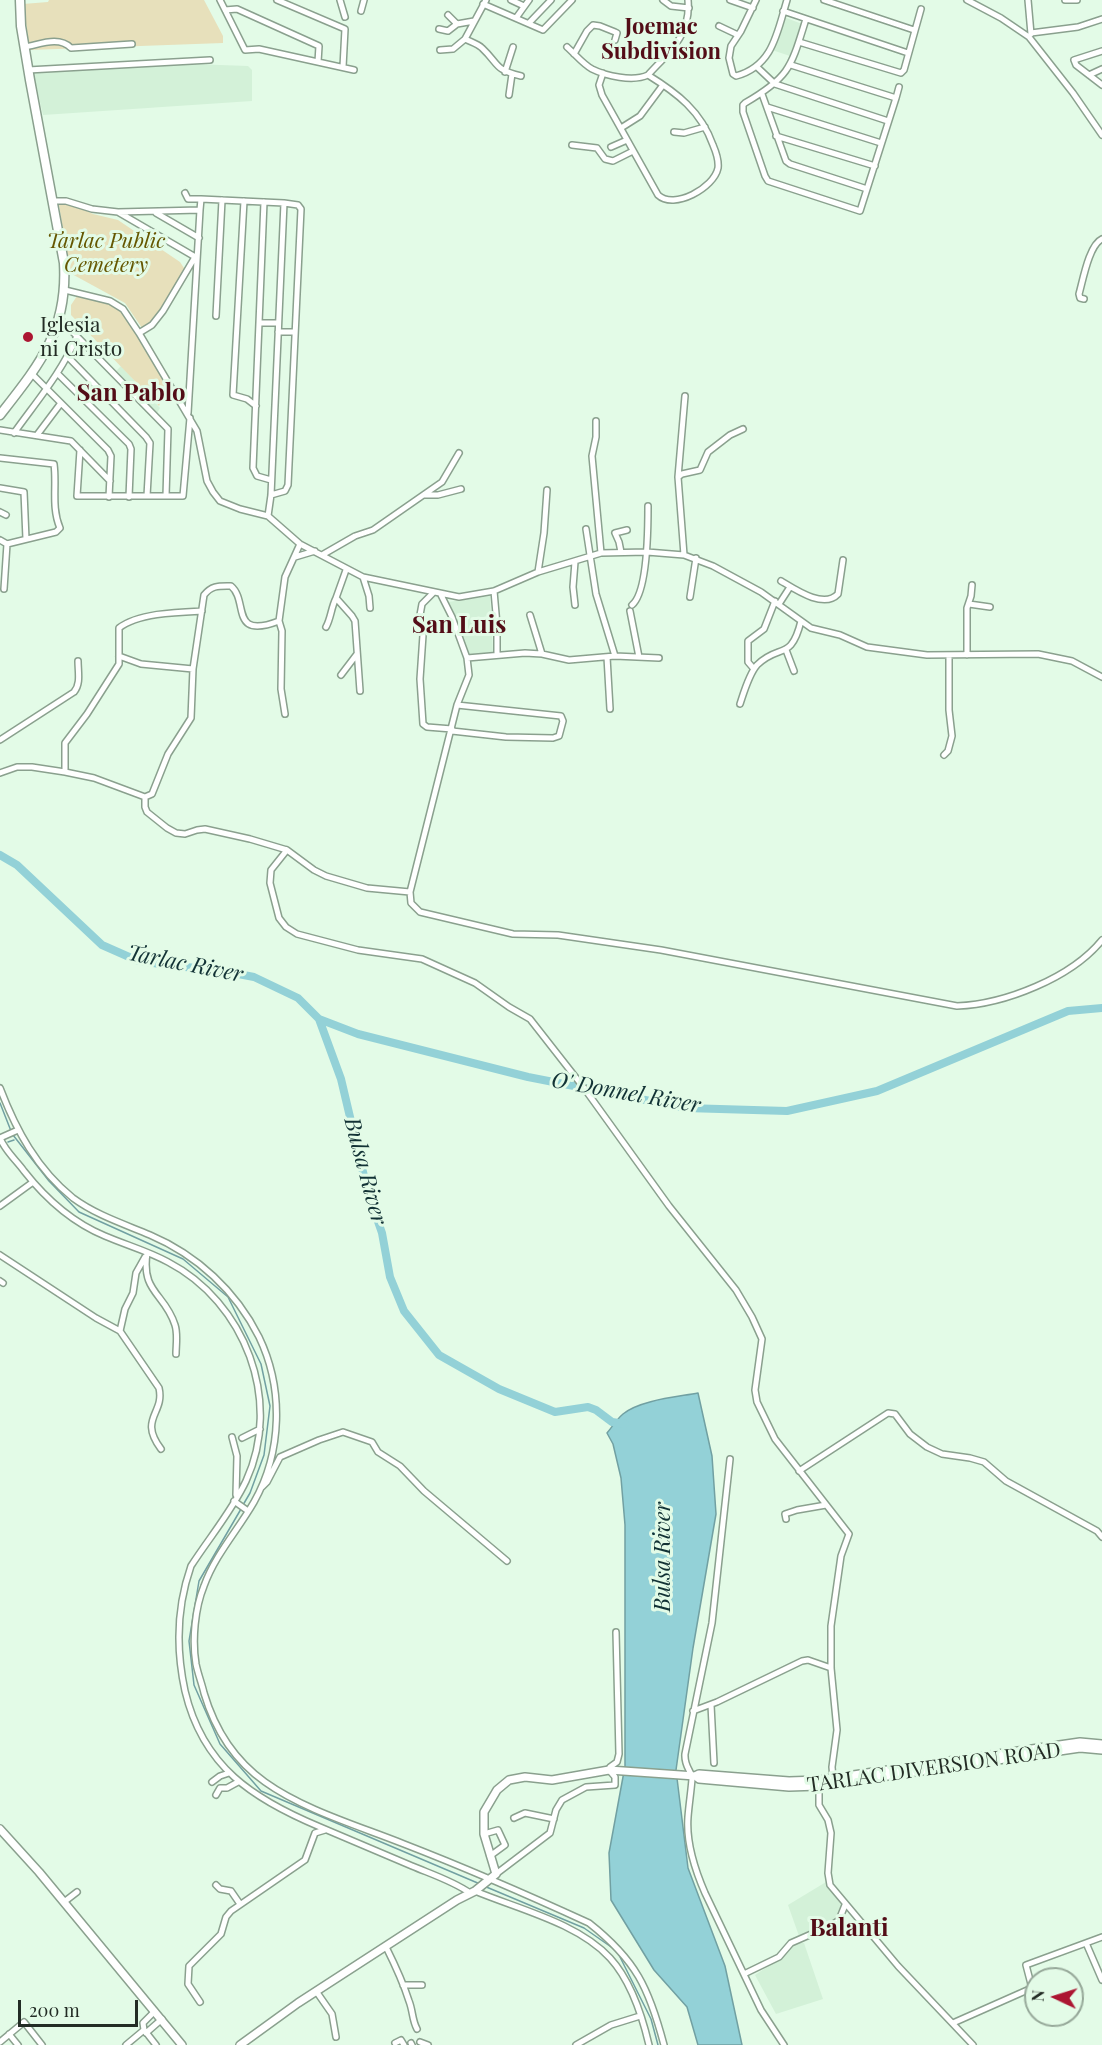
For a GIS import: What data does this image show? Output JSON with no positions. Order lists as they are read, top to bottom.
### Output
{
  "streets": {
    "main road": ["TARLAC DIVERSION ROAD"]
  },
  "districts": [
    "Joemac Subdivision",
    "San Pablo",
    "San Luis",
    "Balanti"
  ],
  "water": ["Tarlac River", "O' Donnel River", "Bulsa River"],
  "parks": ["Tarlac Public Cemetery"],
  "places": ["Iglesia ni Cristo"],
  "scale_bar": "200 m",
  "north": "left"
}
